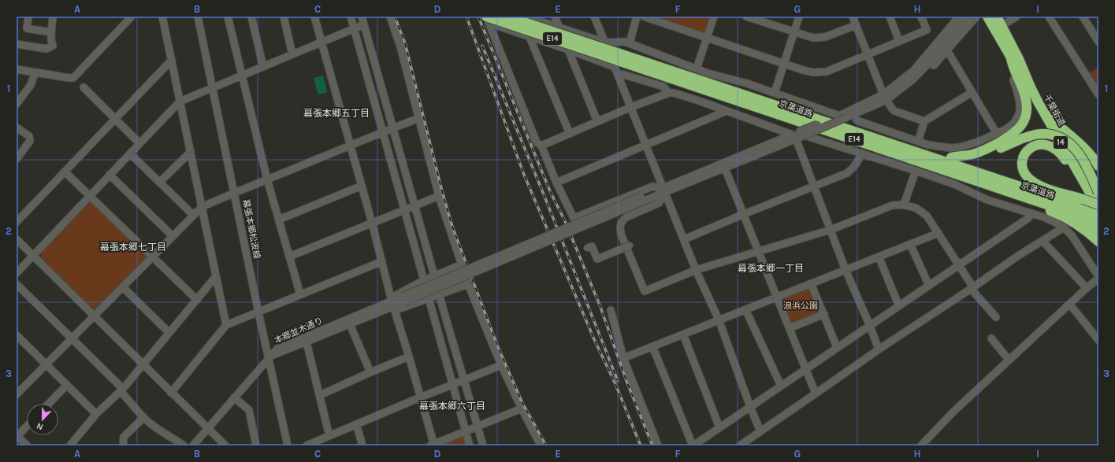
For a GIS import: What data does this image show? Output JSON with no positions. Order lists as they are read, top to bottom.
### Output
{
  "streets": {
    "highway": [
      "E14",
      "京葉道路",
      "千葉街道",
      "14"
    ],
    "street": ["幕張本郷松波線", "本郷並木通り"]
  },
  "crossings": [
    ["幕張本郷松波線", "本郷並木通り"]
  ],
  "districts": [
    "幕張本郷五丁目",
    "幕張本郷七丁目",
    "幕張本郷一丁目",
    "幕張本郷六丁目"
  ],
  "parks": ["浪浜公園"],
  "north": "bottom",
  "grid": {
    "columns": [
      "A",
      "B",
      "C",
      "D",
      "E",
      "F",
      "G",
      "H",
      "I"
    ],
    "rows": ["1", "2", "3"]
  }
}
